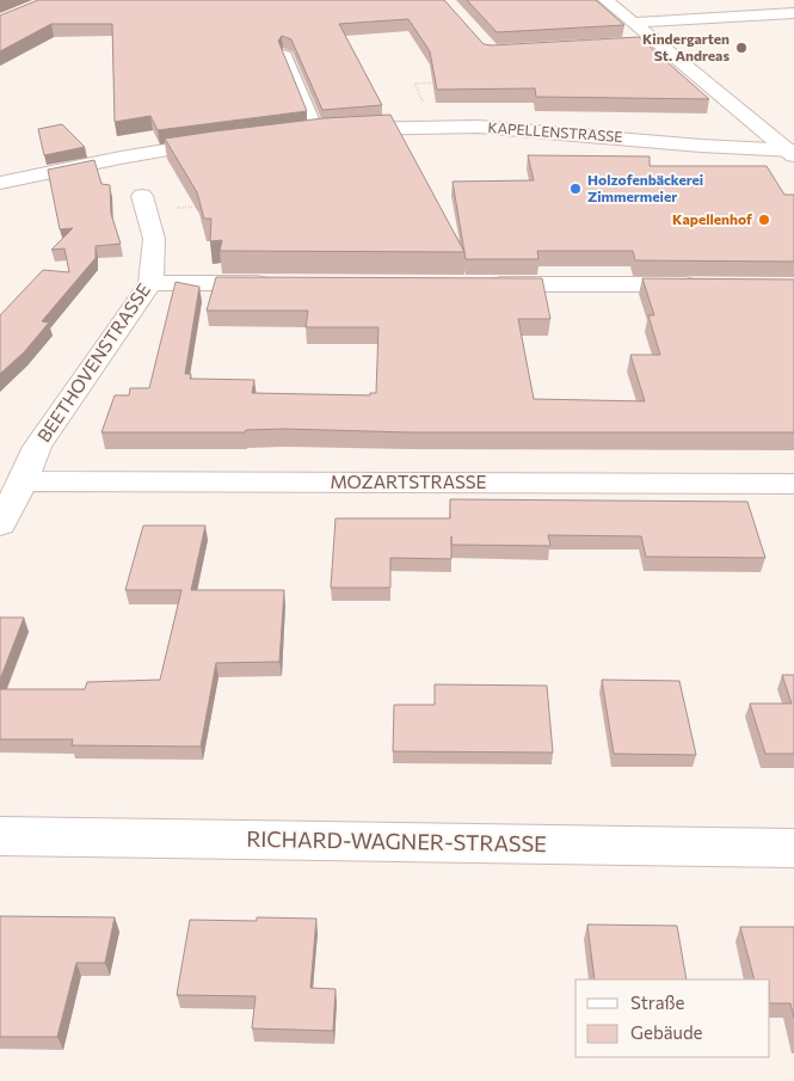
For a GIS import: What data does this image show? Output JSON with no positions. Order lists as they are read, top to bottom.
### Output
{
  "streets": {
    "street": [
      "KAPELLENSTRASSE",
      "BEETHOVENSTRASSE",
      "MOZARTSTRASSE",
      "RICHARD-WAGNER-STRASSE"
    ]
  },
  "crossings": [
    ["BEETHOVENSTRASSE", "MOZARTSTRASSE"]
  ],
  "places": ["Kindergarten St. Andreas", "Holzofenbäckerei Zimmermeier", "Kapellenhof"],
  "legend": ["Straße", "Gebäude"]
}
